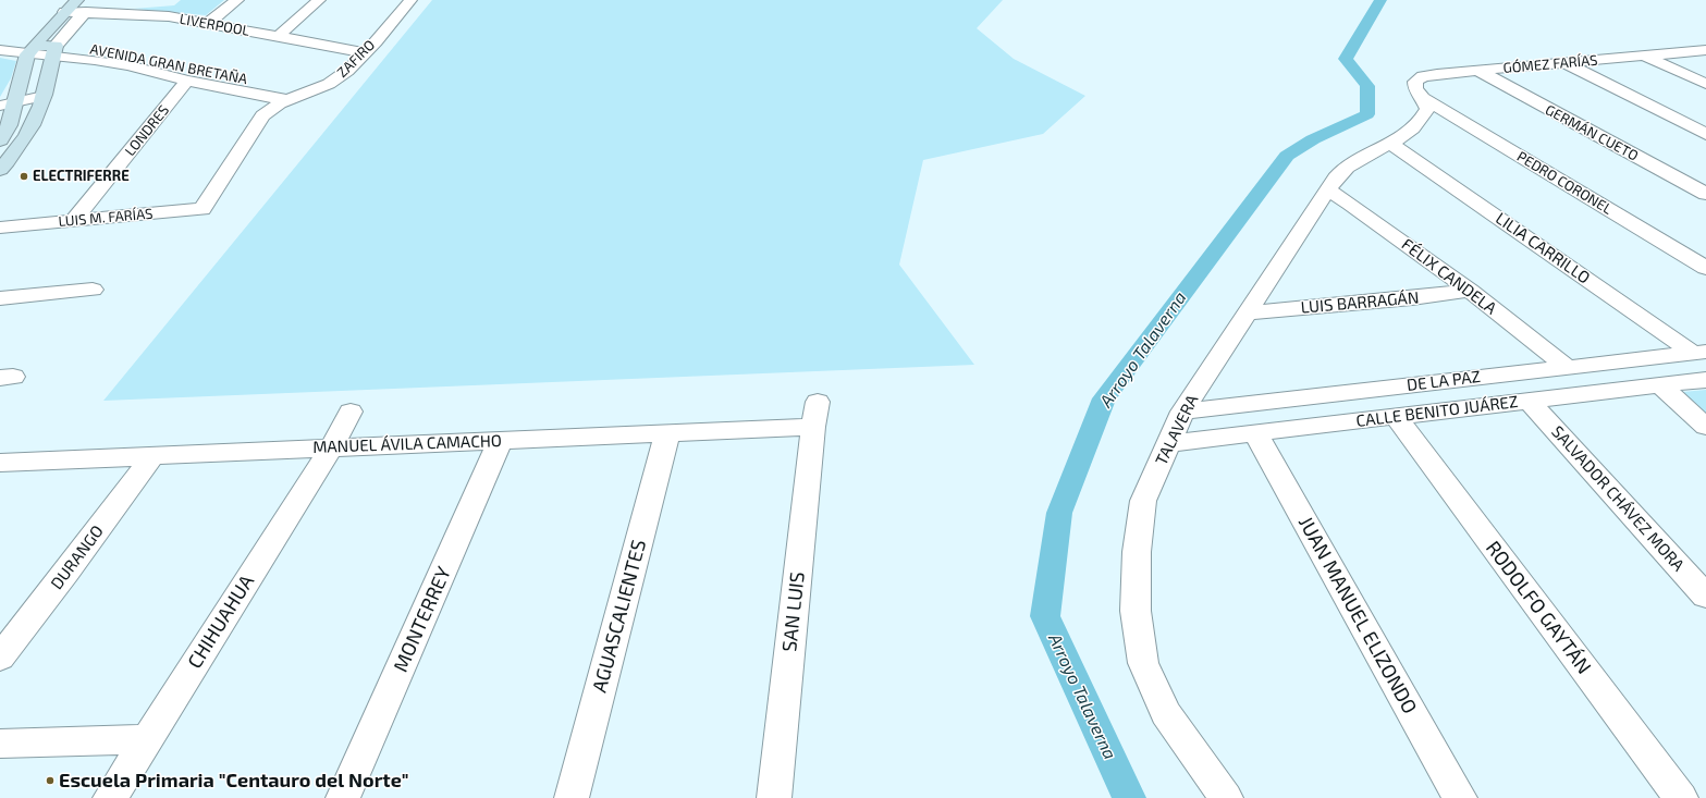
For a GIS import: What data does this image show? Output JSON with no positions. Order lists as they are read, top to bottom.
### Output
{
  "streets": {
    "street": [
      "LIVERPOOL",
      "ZAFIRO",
      "AVENIDA GRAN BRETAÑA",
      "GÓMEZ FARÍAS",
      "LONDRES",
      "GERMÁN CUETO",
      "PEDRO CORONEL",
      "LUIS M. FARÍAS",
      "LILIA CARRILLO",
      "FÉLIX CANDELA",
      "LUIS BARRAGÁN",
      "DE LA PAZ",
      "CALLE BENITO JUÁREZ",
      "TALAVERA",
      "MANUEL ÁVILA CAMACHO",
      "SALVADOR CHÁVEZ MORA",
      "DURANGO",
      "RODOLFO GAYTÁN",
      "SAN LUIS",
      "JUAN MANUEL ELIZONDO",
      "AGUASCALIENTES",
      "MONTERREY",
      "CHIHUAHUA"
    ]
  },
  "crossings": [
    ["LIVERPOOL", "ZAFIRO"],
    ["ZAFIRO", "AVENIDA GRAN BRETAÑA"],
    ["ZAFIRO", "LUIS M. FARÍAS"],
    ["AVENIDA GRAN BRETAÑA", "LONDRES"],
    ["AVENIDA GRAN BRETAÑA", "LUIS M. FARÍAS"],
    ["GÓMEZ FARÍAS", "GERMÁN CUETO"],
    ["GÓMEZ FARÍAS", "PEDRO CORONEL"],
    ["GÓMEZ FARÍAS", "TALAVERA"],
    ["LONDRES", "LUIS M. FARÍAS"],
    ["PEDRO CORONEL", "TALAVERA"],
    ["LILIA CARRILLO", "DE LA PAZ"],
    ["LILIA CARRILLO", "TALAVERA"],
    ["FÉLIX CANDELA", "LUIS BARRAGÁN"],
    ["FÉLIX CANDELA", "DE LA PAZ"],
    ["FÉLIX CANDELA", "TALAVERA"],
    ["LUIS BARRAGÁN", "TALAVERA"],
    ["DE LA PAZ", "TALAVERA"],
    ["CALLE BENITO JUÁREZ", "TALAVERA"],
    ["CALLE BENITO JUÁREZ", "SALVADOR CHÁVEZ MORA"],
    ["CALLE BENITO JUÁREZ", "RODOLFO GAYTÁN"],
    ["CALLE BENITO JUÁREZ", "JUAN MANUEL ELIZONDO"],
    ["MANUEL ÁVILA CAMACHO", "DURANGO"],
    ["MANUEL ÁVILA CAMACHO", "SAN LUIS"],
    ["MANUEL ÁVILA CAMACHO", "AGUASCALIENTES"],
    ["MANUEL ÁVILA CAMACHO", "MONTERREY"],
    ["MANUEL ÁVILA CAMACHO", "CHIHUAHUA"]
  ],
  "water": ["Arroyo Talaverna"],
  "places": ["ELECTRIFERRE", "Escuela Primaria \"Centauro del Norte\""]
}
